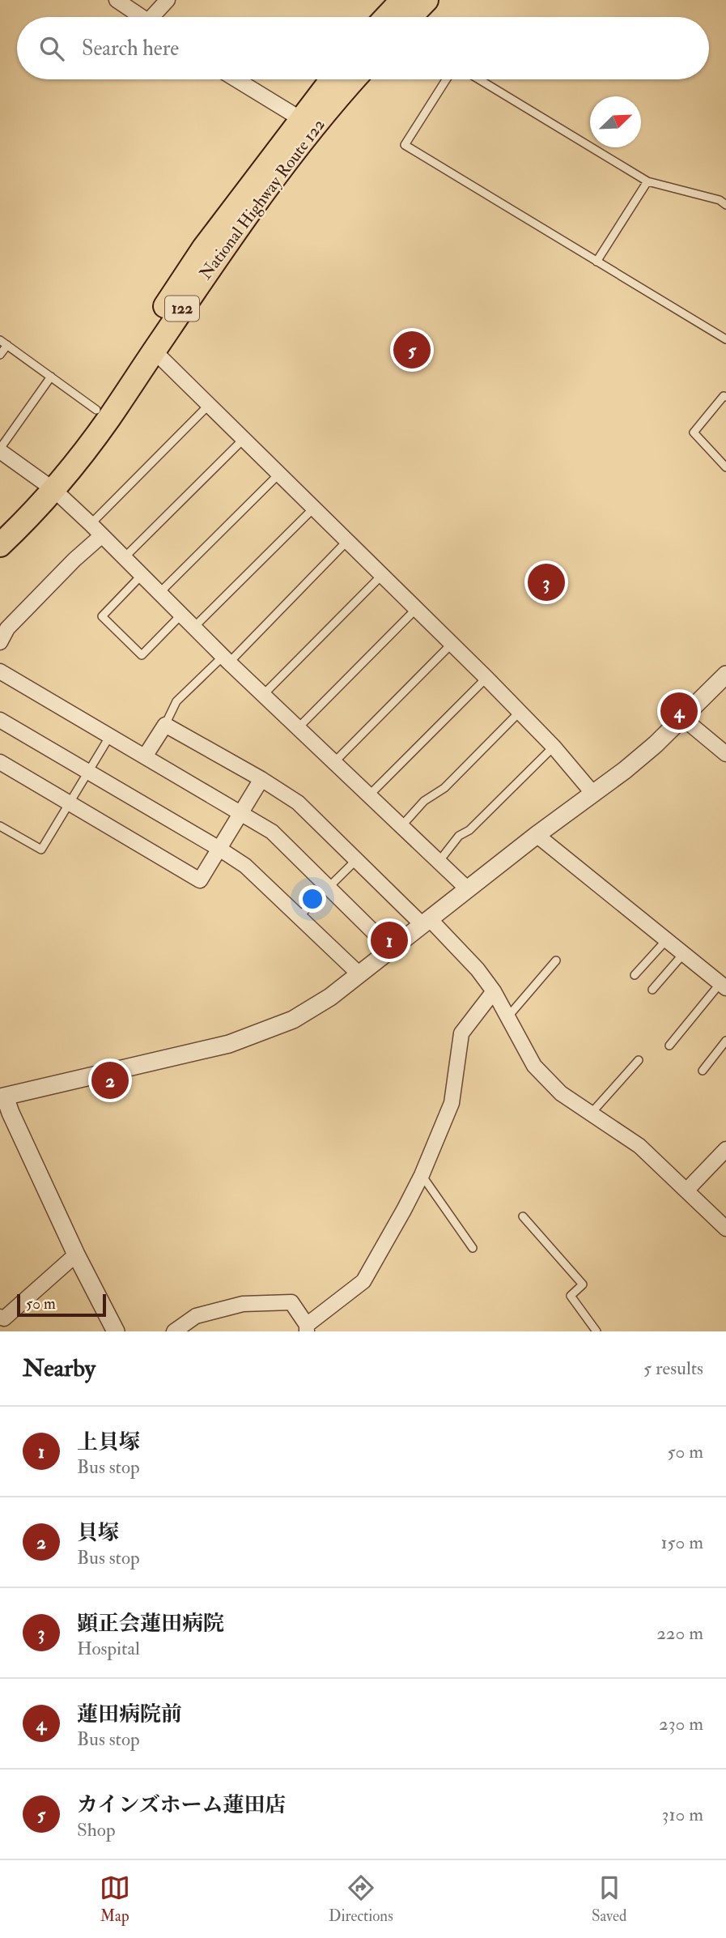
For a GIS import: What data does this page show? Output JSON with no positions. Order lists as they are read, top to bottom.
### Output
{
  "streets": {
    "highway": ["National Highway Route 122", "122"]
  },
  "scale_bar": "50 m",
  "north": "top right",
  "page": {
    "search": "Search here",
    "pins": [
      "5",
      "3",
      "4",
      "1",
      "2"
    ],
    "scale": "50 m",
    "heading": ["Nearby", "5 results"],
    "list": [
      {
        "mark": "1",
        "name": "上貝塚",
        "note": "Bus stop",
        "value": "50 m"
      },
      {
        "mark": "2",
        "name": "貝塚",
        "note": "Bus stop",
        "value": "150 m"
      },
      {
        "mark": "3",
        "name": "顕正会蓮田病院",
        "note": "Hospital",
        "value": "220 m"
      },
      {
        "mark": "4",
        "name": "蓮田病院前",
        "note": "Bus stop",
        "value": "230 m"
      },
      {
        "mark": "5",
        "name": "カインズホーム蓮田店",
        "note": "Shop",
        "value": "310 m"
      }
    ],
    "nav": ["Map", "Directions", "Saved"]
  }
}
